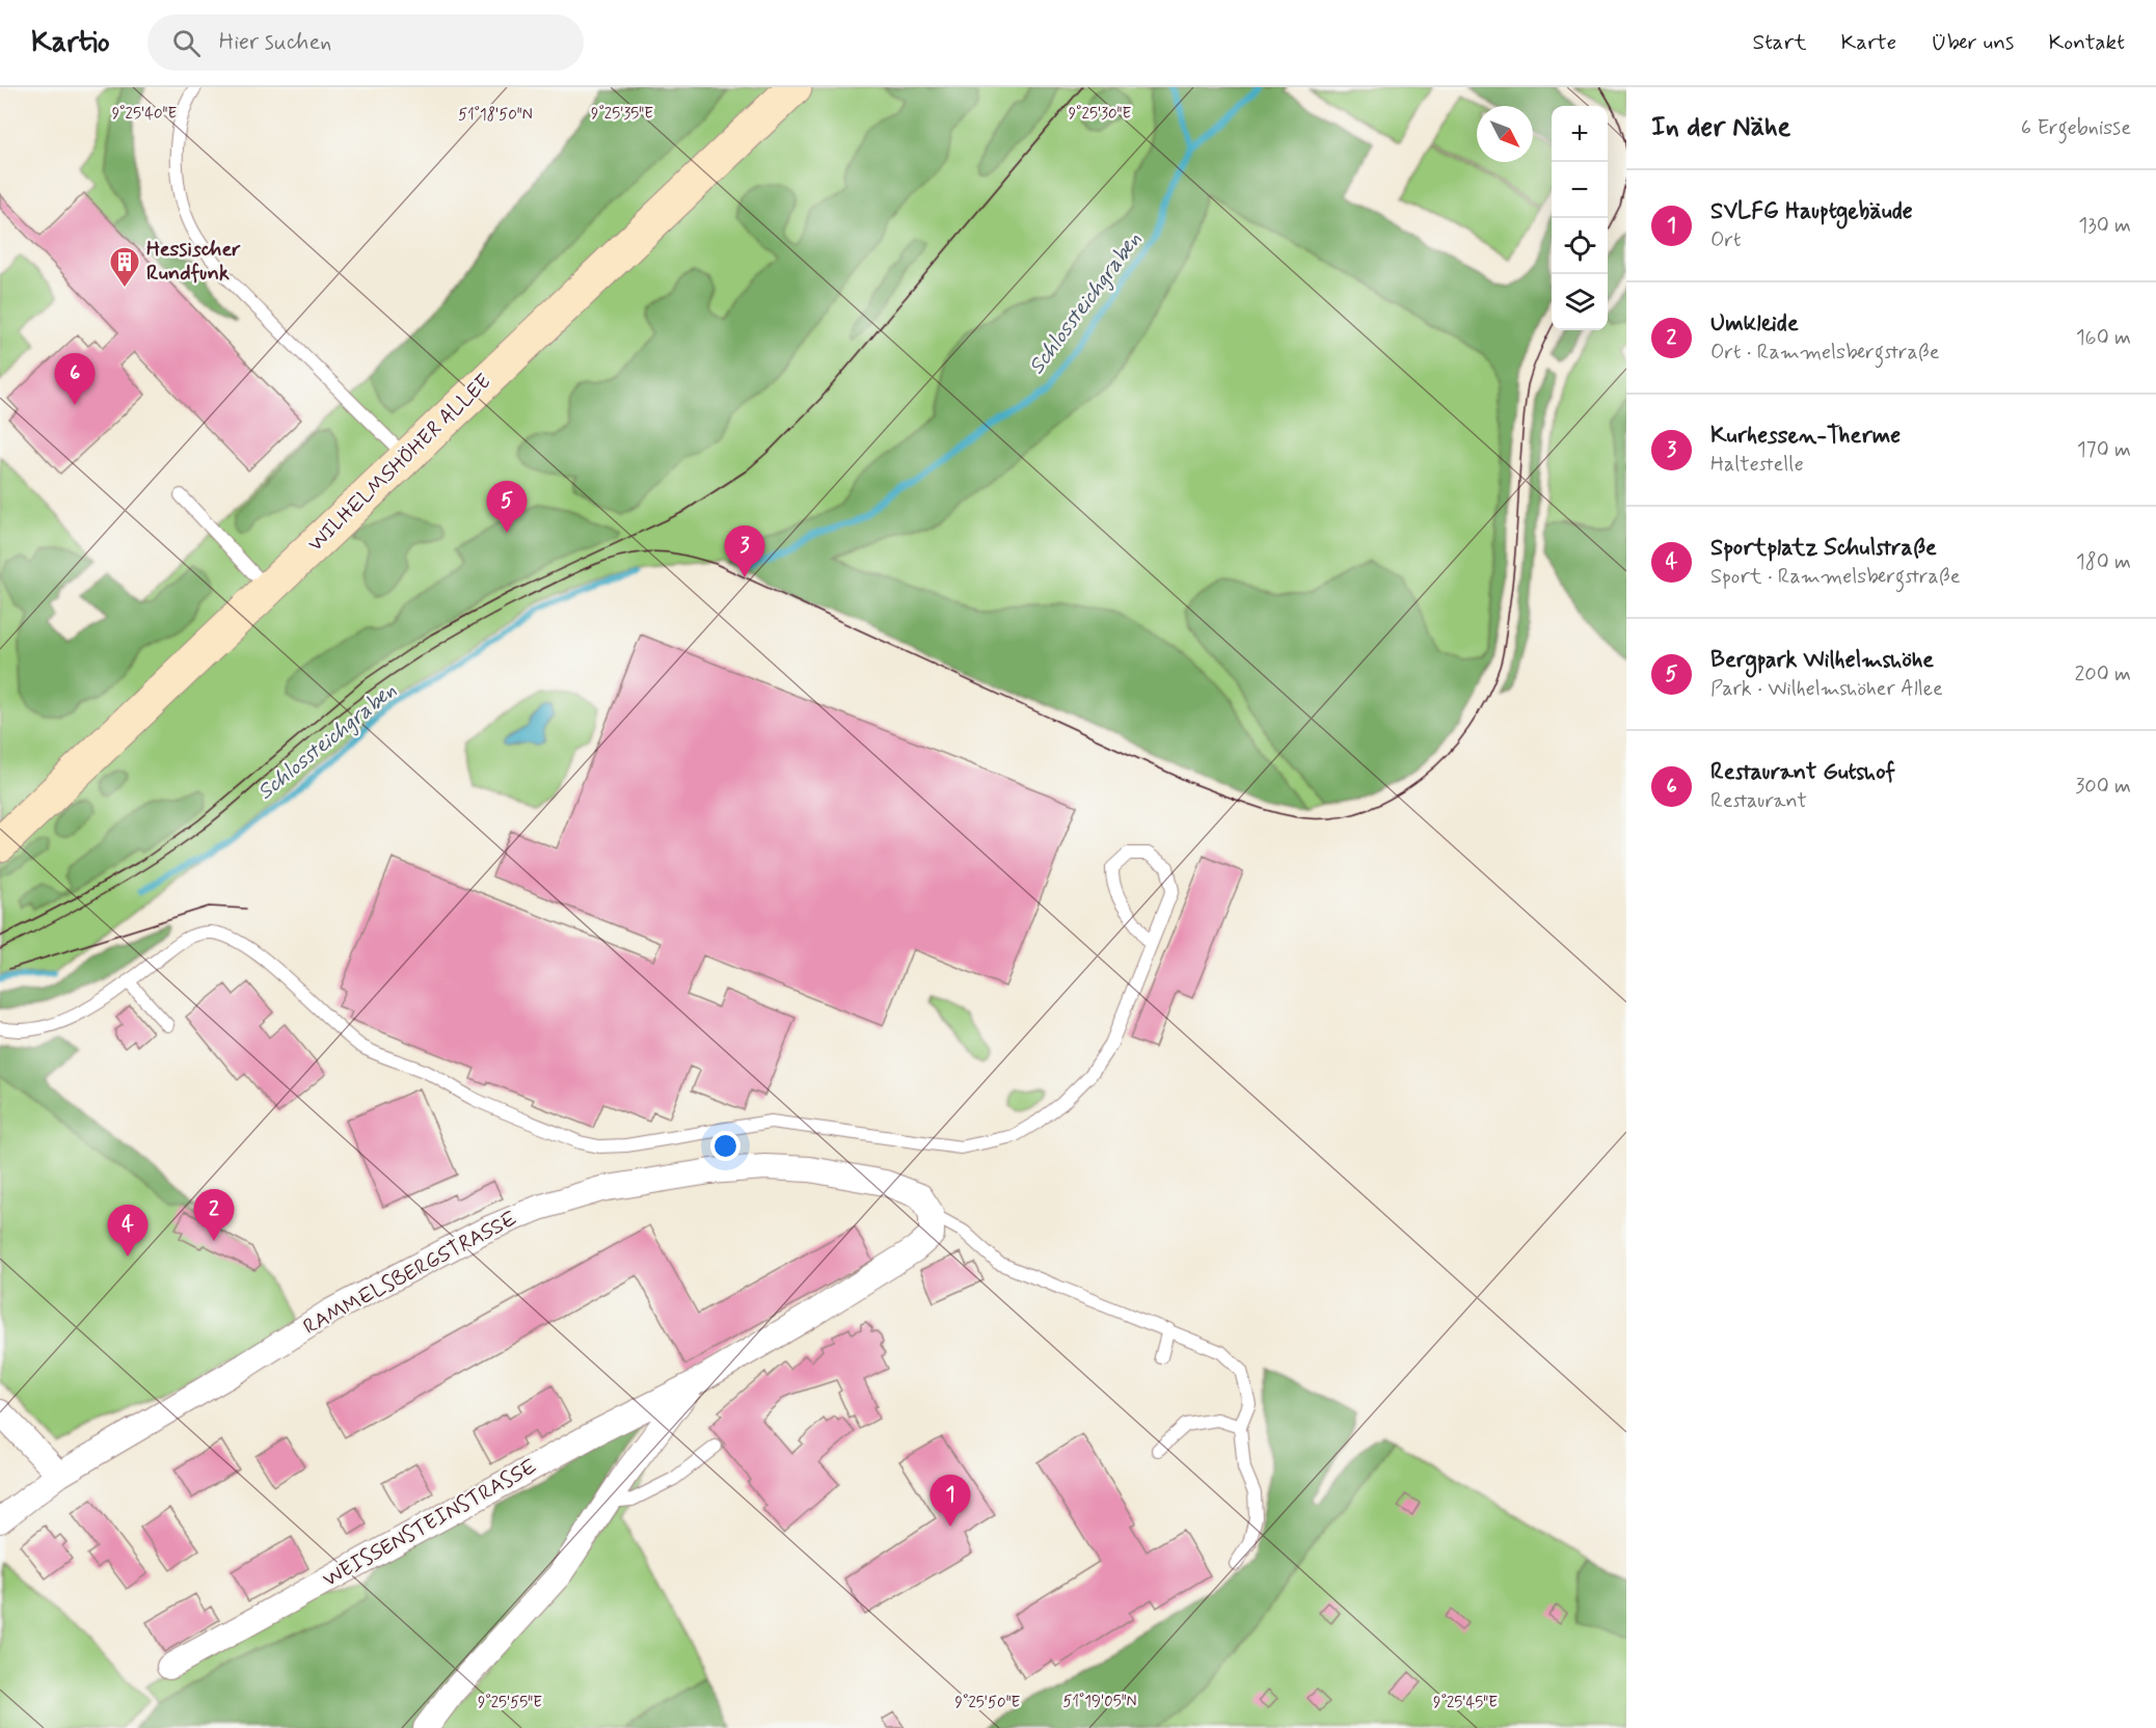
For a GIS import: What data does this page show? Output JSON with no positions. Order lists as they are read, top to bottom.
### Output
{
  "streets": {
    "main road": ["WILHELMSHÖHER ALLEE"],
    "street": ["RAMMELSBERGSTRASSE", "WEISSENSTEINSTRASSE"]
  },
  "crossings": [
    ["RAMMELSBERGSTRASSE", "WEISSENSTEINSTRASSE"]
  ],
  "water": ["Schlossteichgraben"],
  "places": {
    "building": ["Hessischer Rundfunk"]
  },
  "north": "bottom right",
  "page": {
    "header": "Kartio",
    "search": "Hier suchen",
    "nav": [
      "Start",
      "Karte",
      "Über uns",
      "Kontakt"
    ],
    "heading": ["In der Nähe", "6 Ergebnisse"],
    "map_buttons": ["+", "−"],
    "list": [
      {
        "mark": "1",
        "name": "SVLFG Hauptgebäude",
        "note": "Ort",
        "value": "130 m"
      },
      {
        "mark": "2",
        "name": "Umkleide",
        "note": "Ort · Rammelsbergstraße",
        "value": "160 m"
      },
      {
        "mark": "3",
        "name": "Kurhessen-Therme",
        "note": "Haltestelle",
        "value": "170 m"
      },
      {
        "mark": "4",
        "name": "Sportplatz Schulstraße",
        "note": "Sport · Rammelsbergstraße",
        "value": "180 m"
      },
      {
        "mark": "5",
        "name": "Bergpark Wilhelmshöhe",
        "note": "Park · Wilhelmshöher Allee",
        "value": "200 m"
      },
      {
        "mark": "6",
        "name": "Restaurant Gutshof",
        "note": "Restaurant",
        "value": "300 m"
      }
    ],
    "pins": [
      "6",
      "5",
      "3",
      "2",
      "4",
      "1"
    ]
  },
  "coordinates": [
    "9°25'35\"E",
    "9°25'30\"E",
    "9°25'40\"E",
    "51°18'50\"N",
    "51°19'05\"N",
    "9°25'55\"E",
    "9°25'50\"E",
    "9°25'45\"E"
  ]
}
